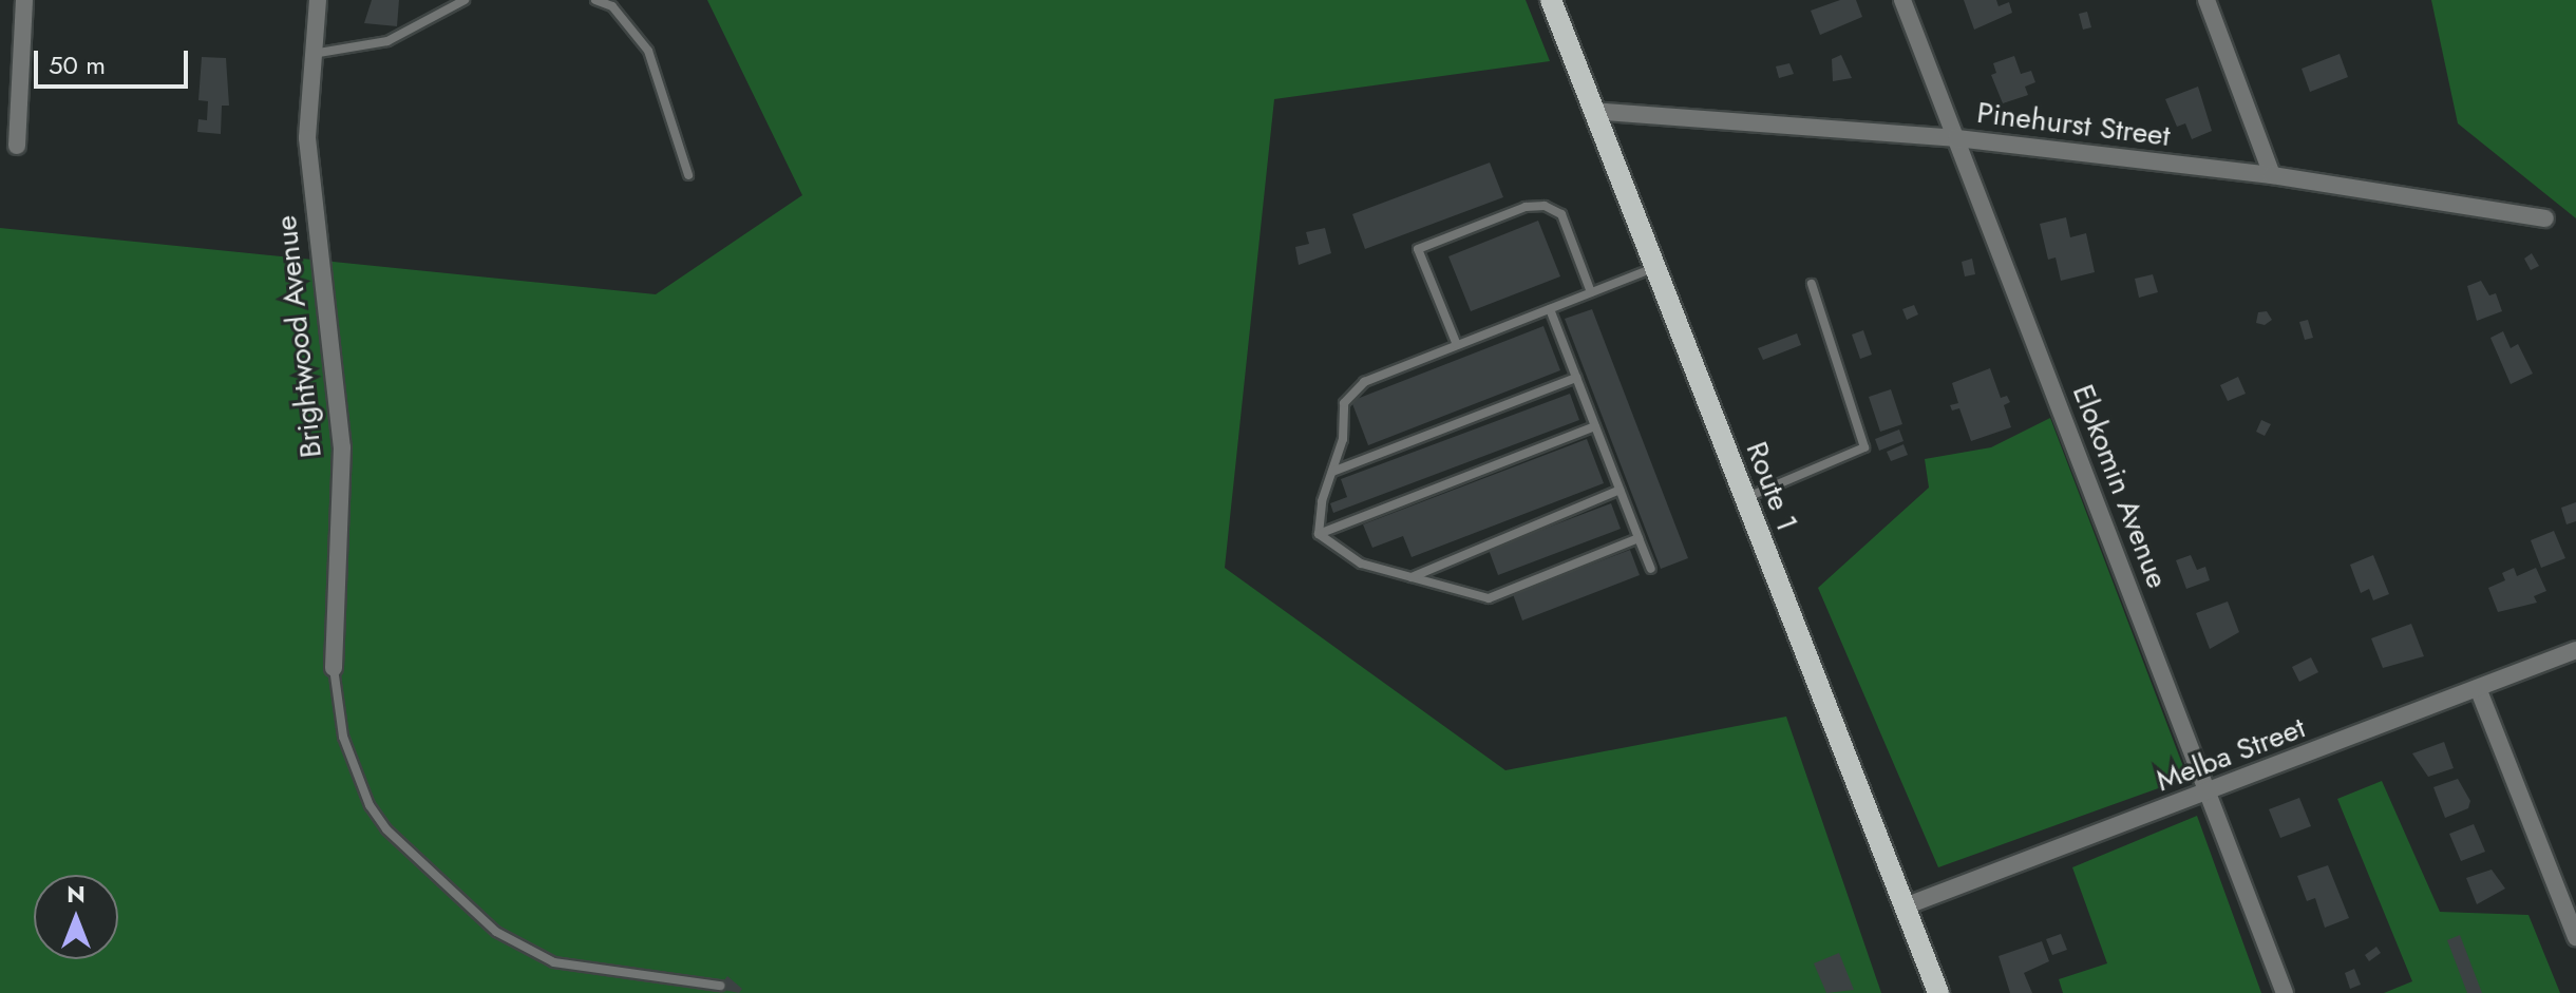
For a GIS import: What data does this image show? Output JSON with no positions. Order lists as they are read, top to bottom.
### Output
{
  "streets": {
    "main road": ["Route 1"],
    "street": [
      "Pinehurst Street",
      "Brightwood Avenue",
      "Elokomin Avenue",
      "Melba Street"
    ]
  },
  "crossings": [
    ["Pinehurst Street", "Route 1"],
    ["Pinehurst Street", "Elokomin Avenue"],
    ["Route 1", "Melba Street"],
    ["Elokomin Avenue", "Melba Street"]
  ],
  "scale_bar": "50 m",
  "north": "top"
}
